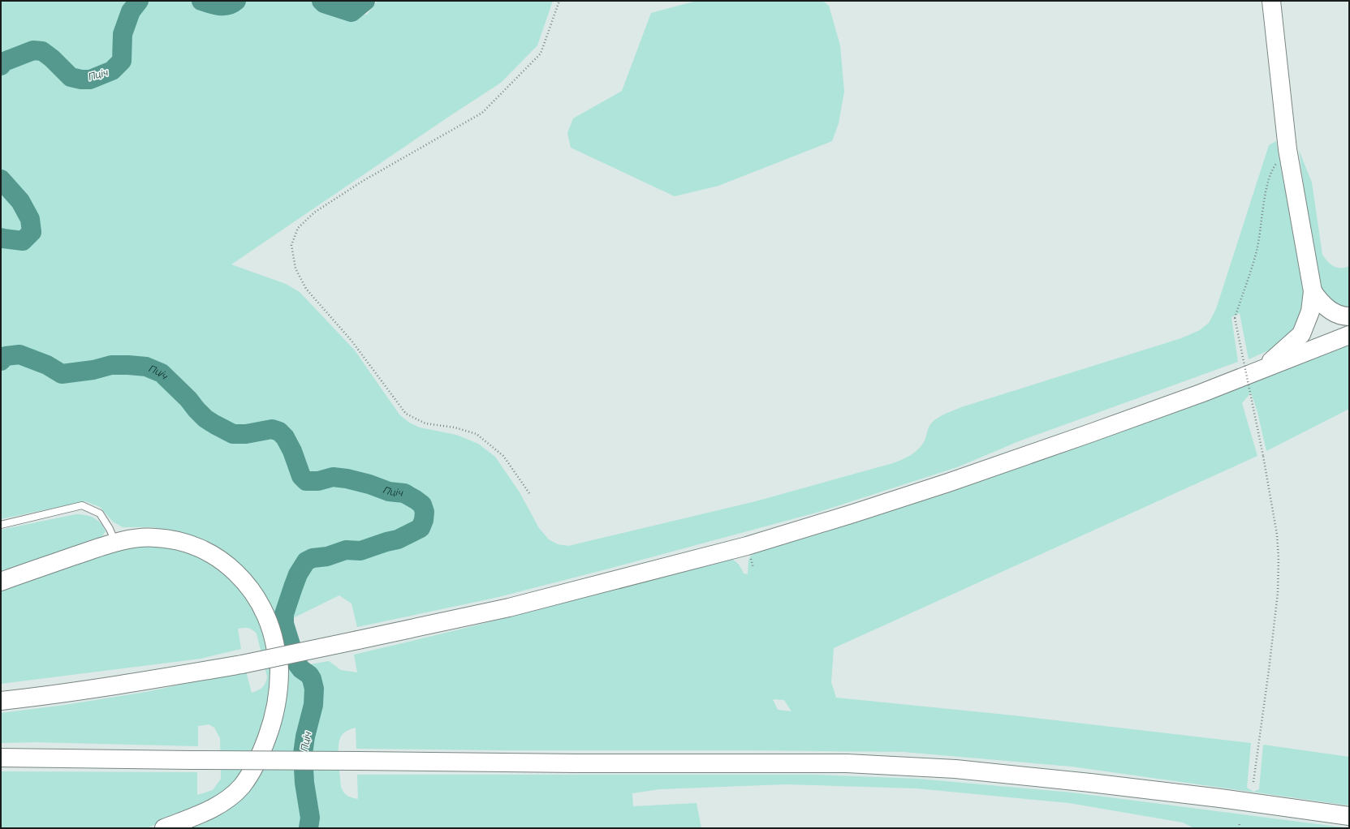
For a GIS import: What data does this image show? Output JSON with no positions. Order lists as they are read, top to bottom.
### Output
{
  "water": ["Пціч"]
}
